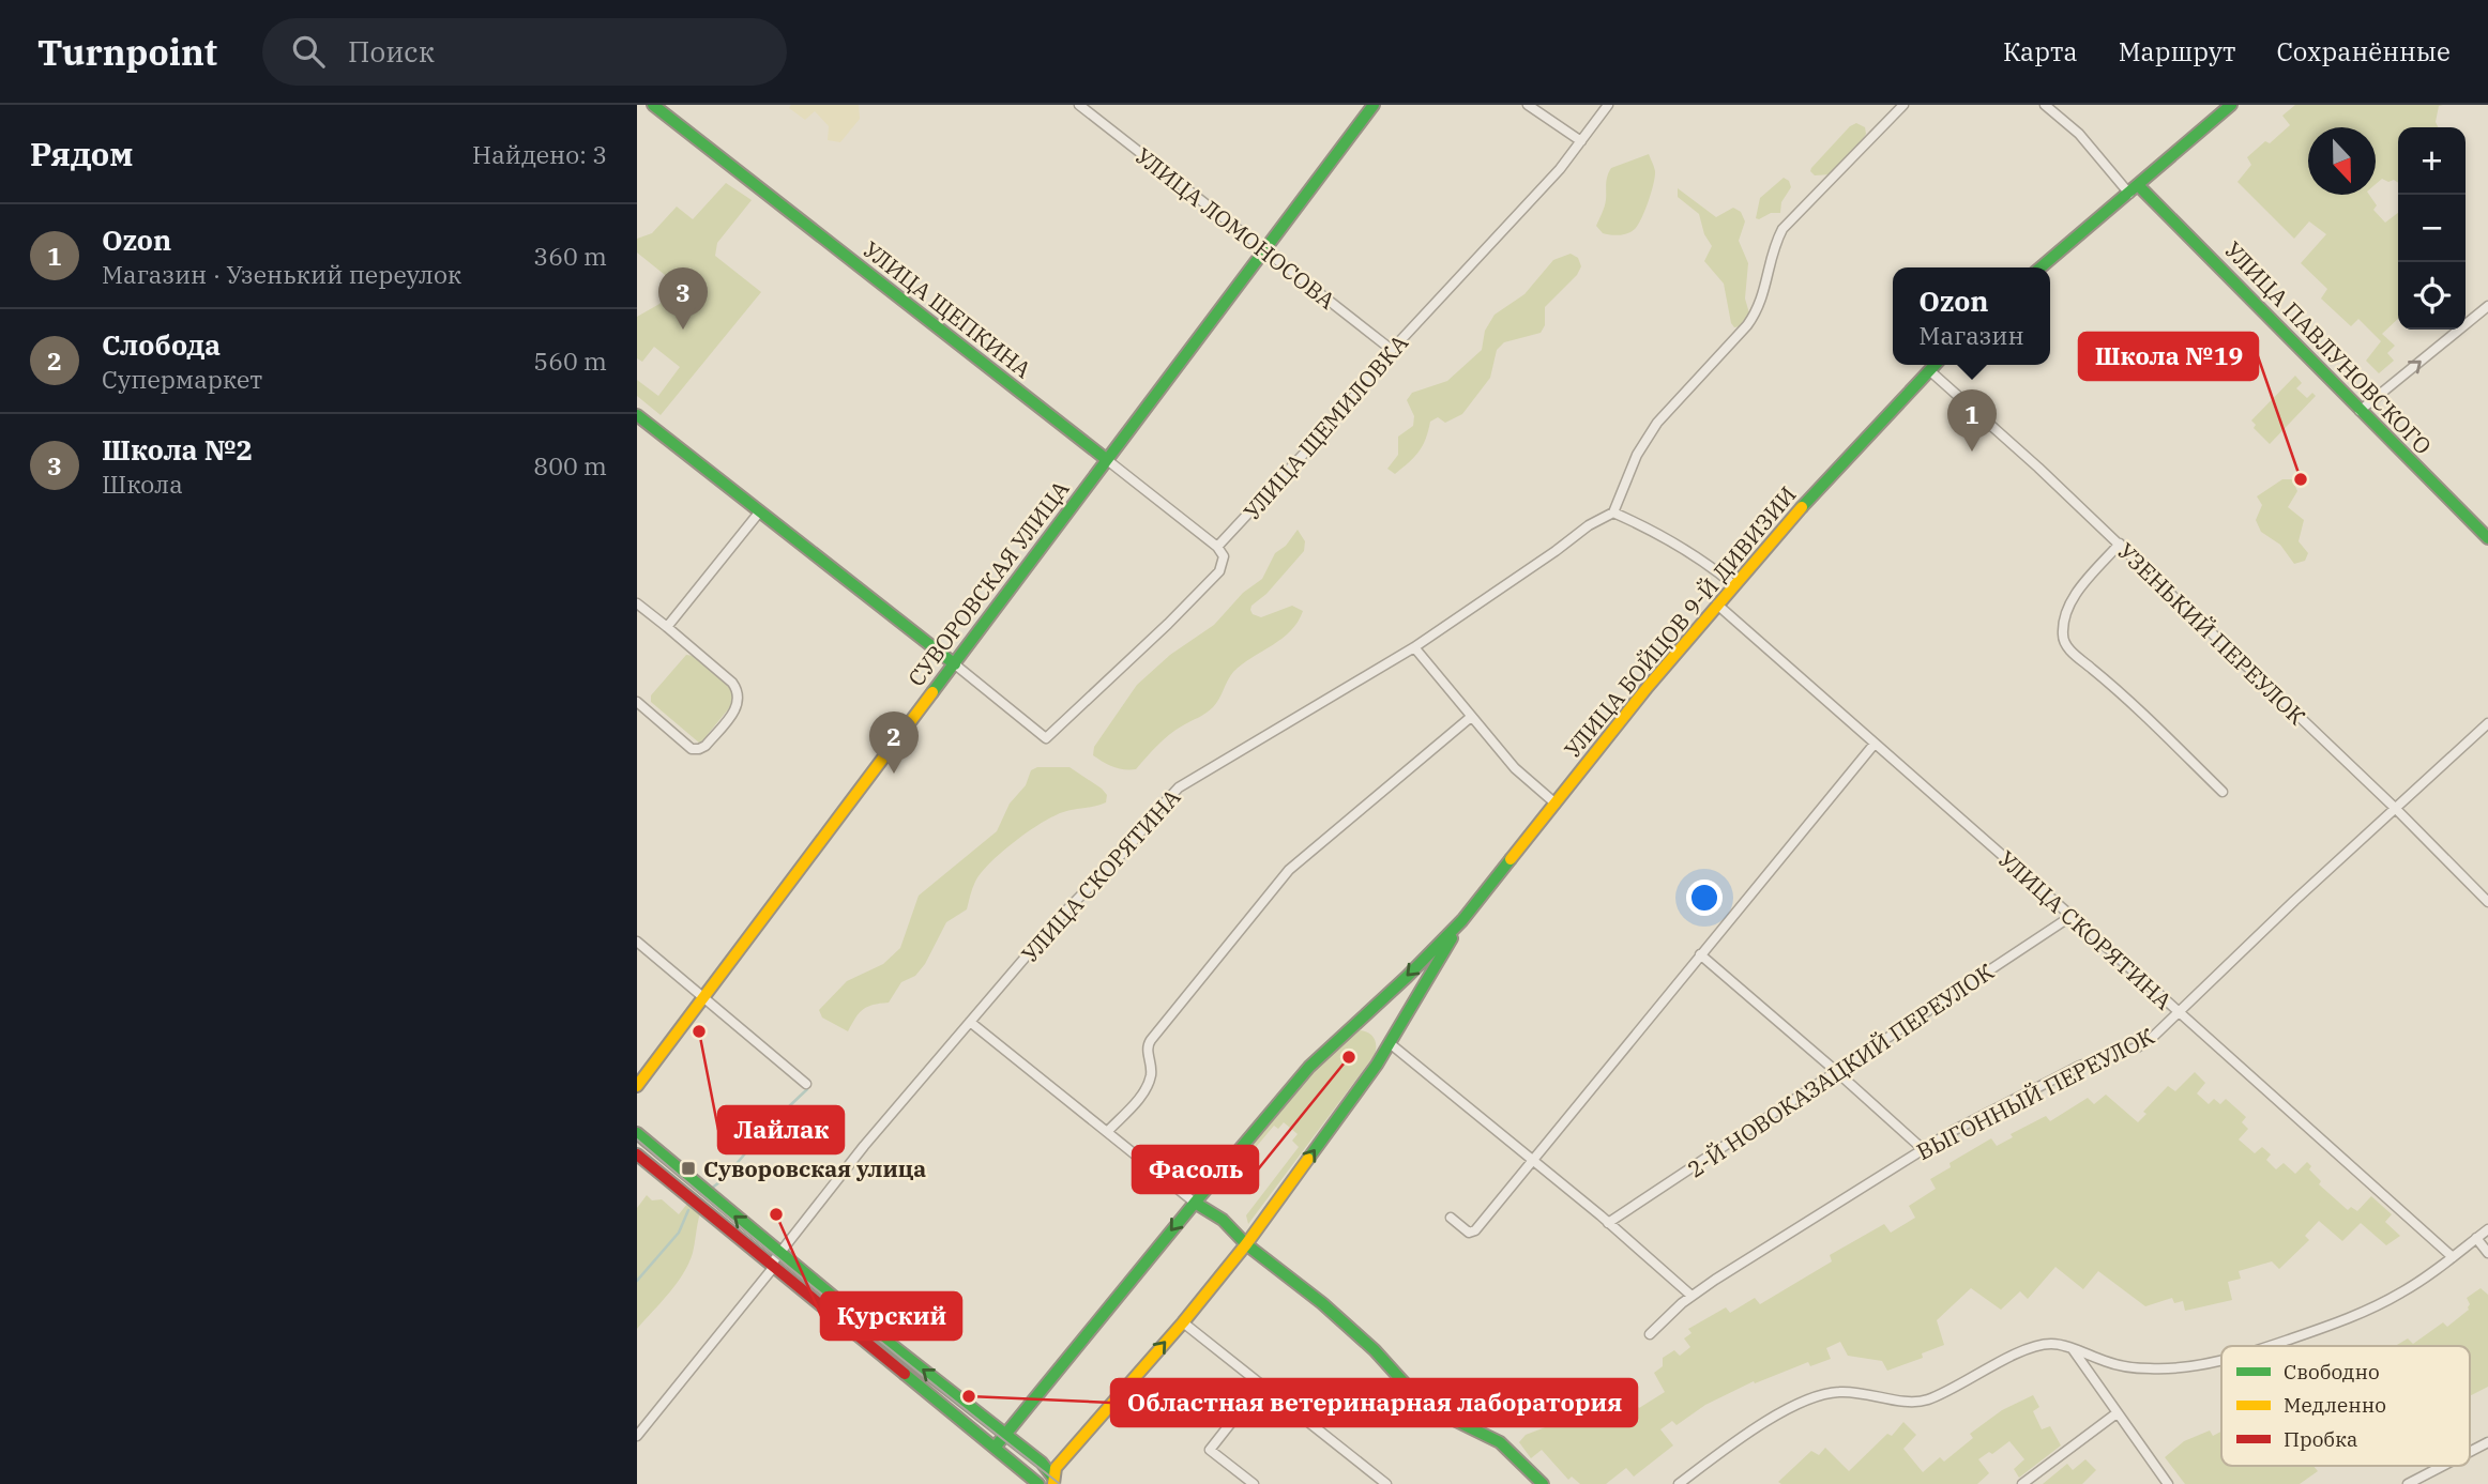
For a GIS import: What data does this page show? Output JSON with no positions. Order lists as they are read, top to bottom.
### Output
{
  "streets": {
    "street": [
      "УЛИЦА ЛОМОНОСОВА",
      "УЛИЦА ЩЕПКИНА",
      "УЛИЦА ПАВЛУНОВСКОГО",
      "УЛИЦА ЩЕМИЛОВКА",
      "СУВОРОВСКАЯ УЛИЦА",
      "УЛИЦА БОЙЦОВ 9-Й ДИВИЗИИ",
      "УЗЕНЬКИЙ ПЕРЕУЛОК",
      "УЛИЦА СКОРЯТИНА",
      "2-Й НОВОКАЗАЦКИЙ ПЕРЕУЛОК",
      "ВЫГОННЫЙ ПЕРЕУЛОК"
    ]
  },
  "crossings": [
    ["УЛИЦА ЛОМОНОСОВА", "УЛИЦА ЩЕМИЛОВКА"],
    ["УЛИЦА ЛОМОНОСОВА", "СУВОРОВСКАЯ УЛИЦА"],
    ["УЛИЦА ЩЕПКИНА", "УЛИЦА ЩЕМИЛОВКА"],
    ["УЛИЦА ЩЕПКИНА", "СУВОРОВСКАЯ УЛИЦА"],
    ["УЛИЦА БОЙЦОВ 9-Й ДИВИЗИИ", "УЗЕНЬКИЙ ПЕРЕУЛОК"],
    ["УЛИЦА БОЙЦОВ 9-Й ДИВИЗИИ", "УЛИЦА СКОРЯТИНА"],
    ["УЗЕНЬКИЙ ПЕРЕУЛОК", "ВЫГОННЫЙ ПЕРЕУЛОК"],
    ["УЛИЦА СКОРЯТИНА", "2-Й НОВОКАЗАЦКИЙ ПЕРЕУЛОК"],
    ["УЛИЦА СКОРЯТИНА", "ВЫГОННЫЙ ПЕРЕУЛОК"]
  ],
  "places": {
    "other": [
      "Школа №19",
      "Лайлак",
      "Фасоль",
      "Курский",
      "Областная ветеринарная лаборатория"
    ],
    "transit": ["Суворовская улица"]
  },
  "legend": ["Свободно", "Медленно", "Пробка"],
  "north": "bottom",
  "page": {
    "header": "Turnpoint",
    "search": "Поиск",
    "nav": ["Карта", "Маршрут", "Сохранённые"],
    "heading": ["Рядом", "Найдено: 3"],
    "map_buttons": ["+", "−"],
    "list": [
      {
        "mark": "1",
        "name": "Ozon",
        "note": "Магазин · Узенький переулок",
        "value": "360 m"
      },
      {
        "mark": "2",
        "name": "Слобода",
        "note": "Супермаркет",
        "value": "560 m"
      },
      {
        "mark": "3",
        "name": "Школа №2",
        "note": "Школа",
        "value": "800 m"
      }
    ],
    "popup": ["Ozon", "Магазин"],
    "pins": ["3", "1", "2"]
  }
}
